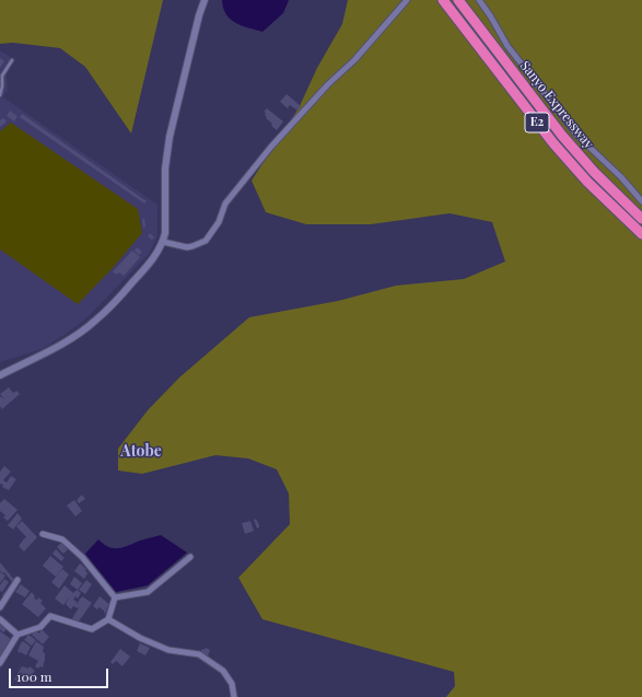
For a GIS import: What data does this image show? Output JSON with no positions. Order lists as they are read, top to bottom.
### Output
{
  "streets": {
    "highway": ["Sanyo Expressway", "E2"]
  },
  "districts": ["Atobe"],
  "scale_bar": "100 m"
}
